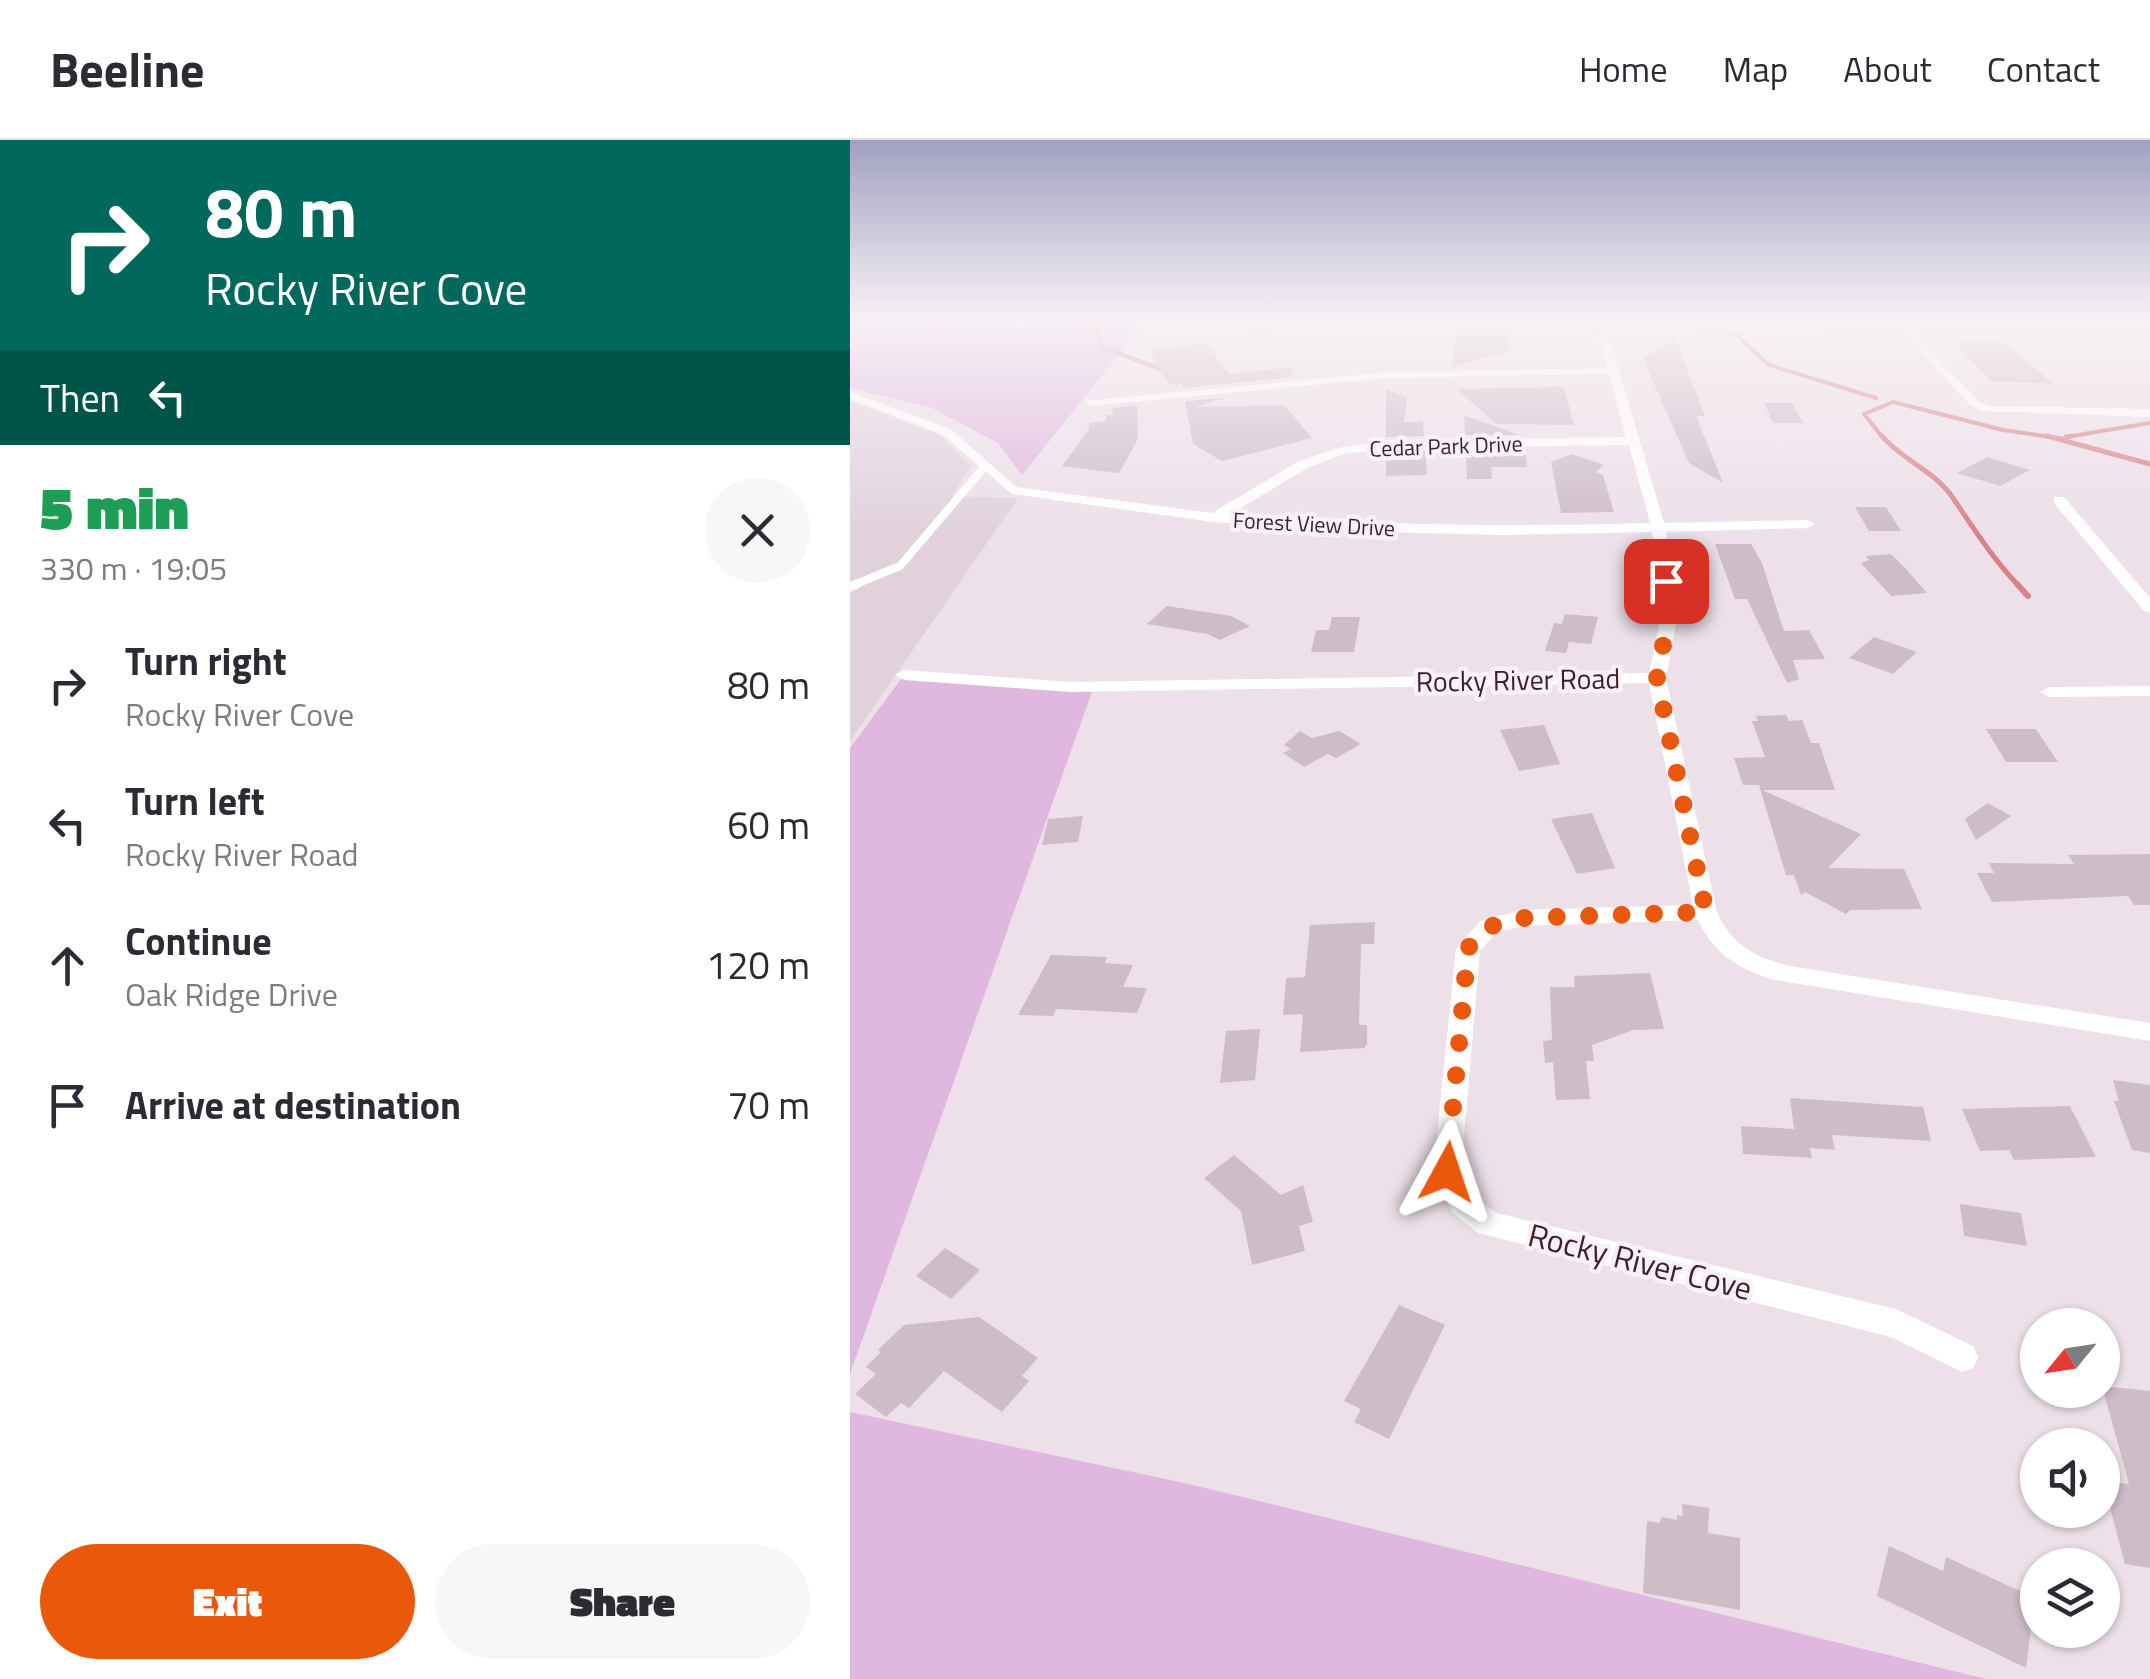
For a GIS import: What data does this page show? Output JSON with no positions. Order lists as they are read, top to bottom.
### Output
{
  "streets": {
    "street": [
      "Cedar Park Drive",
      "Forest View Drive",
      "Rocky River Road",
      "Rocky River Cove"
    ]
  },
  "crossings": [
    ["Cedar Park Drive", "Forest View Drive"],
    ["Rocky River Road", "Rocky River Cove"]
  ],
  "north": "bottom left",
  "page": {
    "header": "Beeline",
    "nav": [
      "Home",
      "Map",
      "About",
      "Contact"
    ],
    "turn": ["80 m", "Rocky River Cove"],
    "then": "Then",
    "heading": ["5 min", "330 m · 19:05"],
    "list": [
      {
        "name": "Turn right",
        "note": "Rocky River Cove",
        "value": "80 m"
      },
      {
        "name": "Turn left",
        "note": "Rocky River Road",
        "value": "60 m"
      },
      {
        "name": "Continue",
        "note": "Oak Ridge Drive",
        "value": "120 m"
      },
      {
        "name": "Arrive at destination",
        "value": "70 m"
      }
    ],
    "buttons": ["Exit", "Share"]
  }
}
